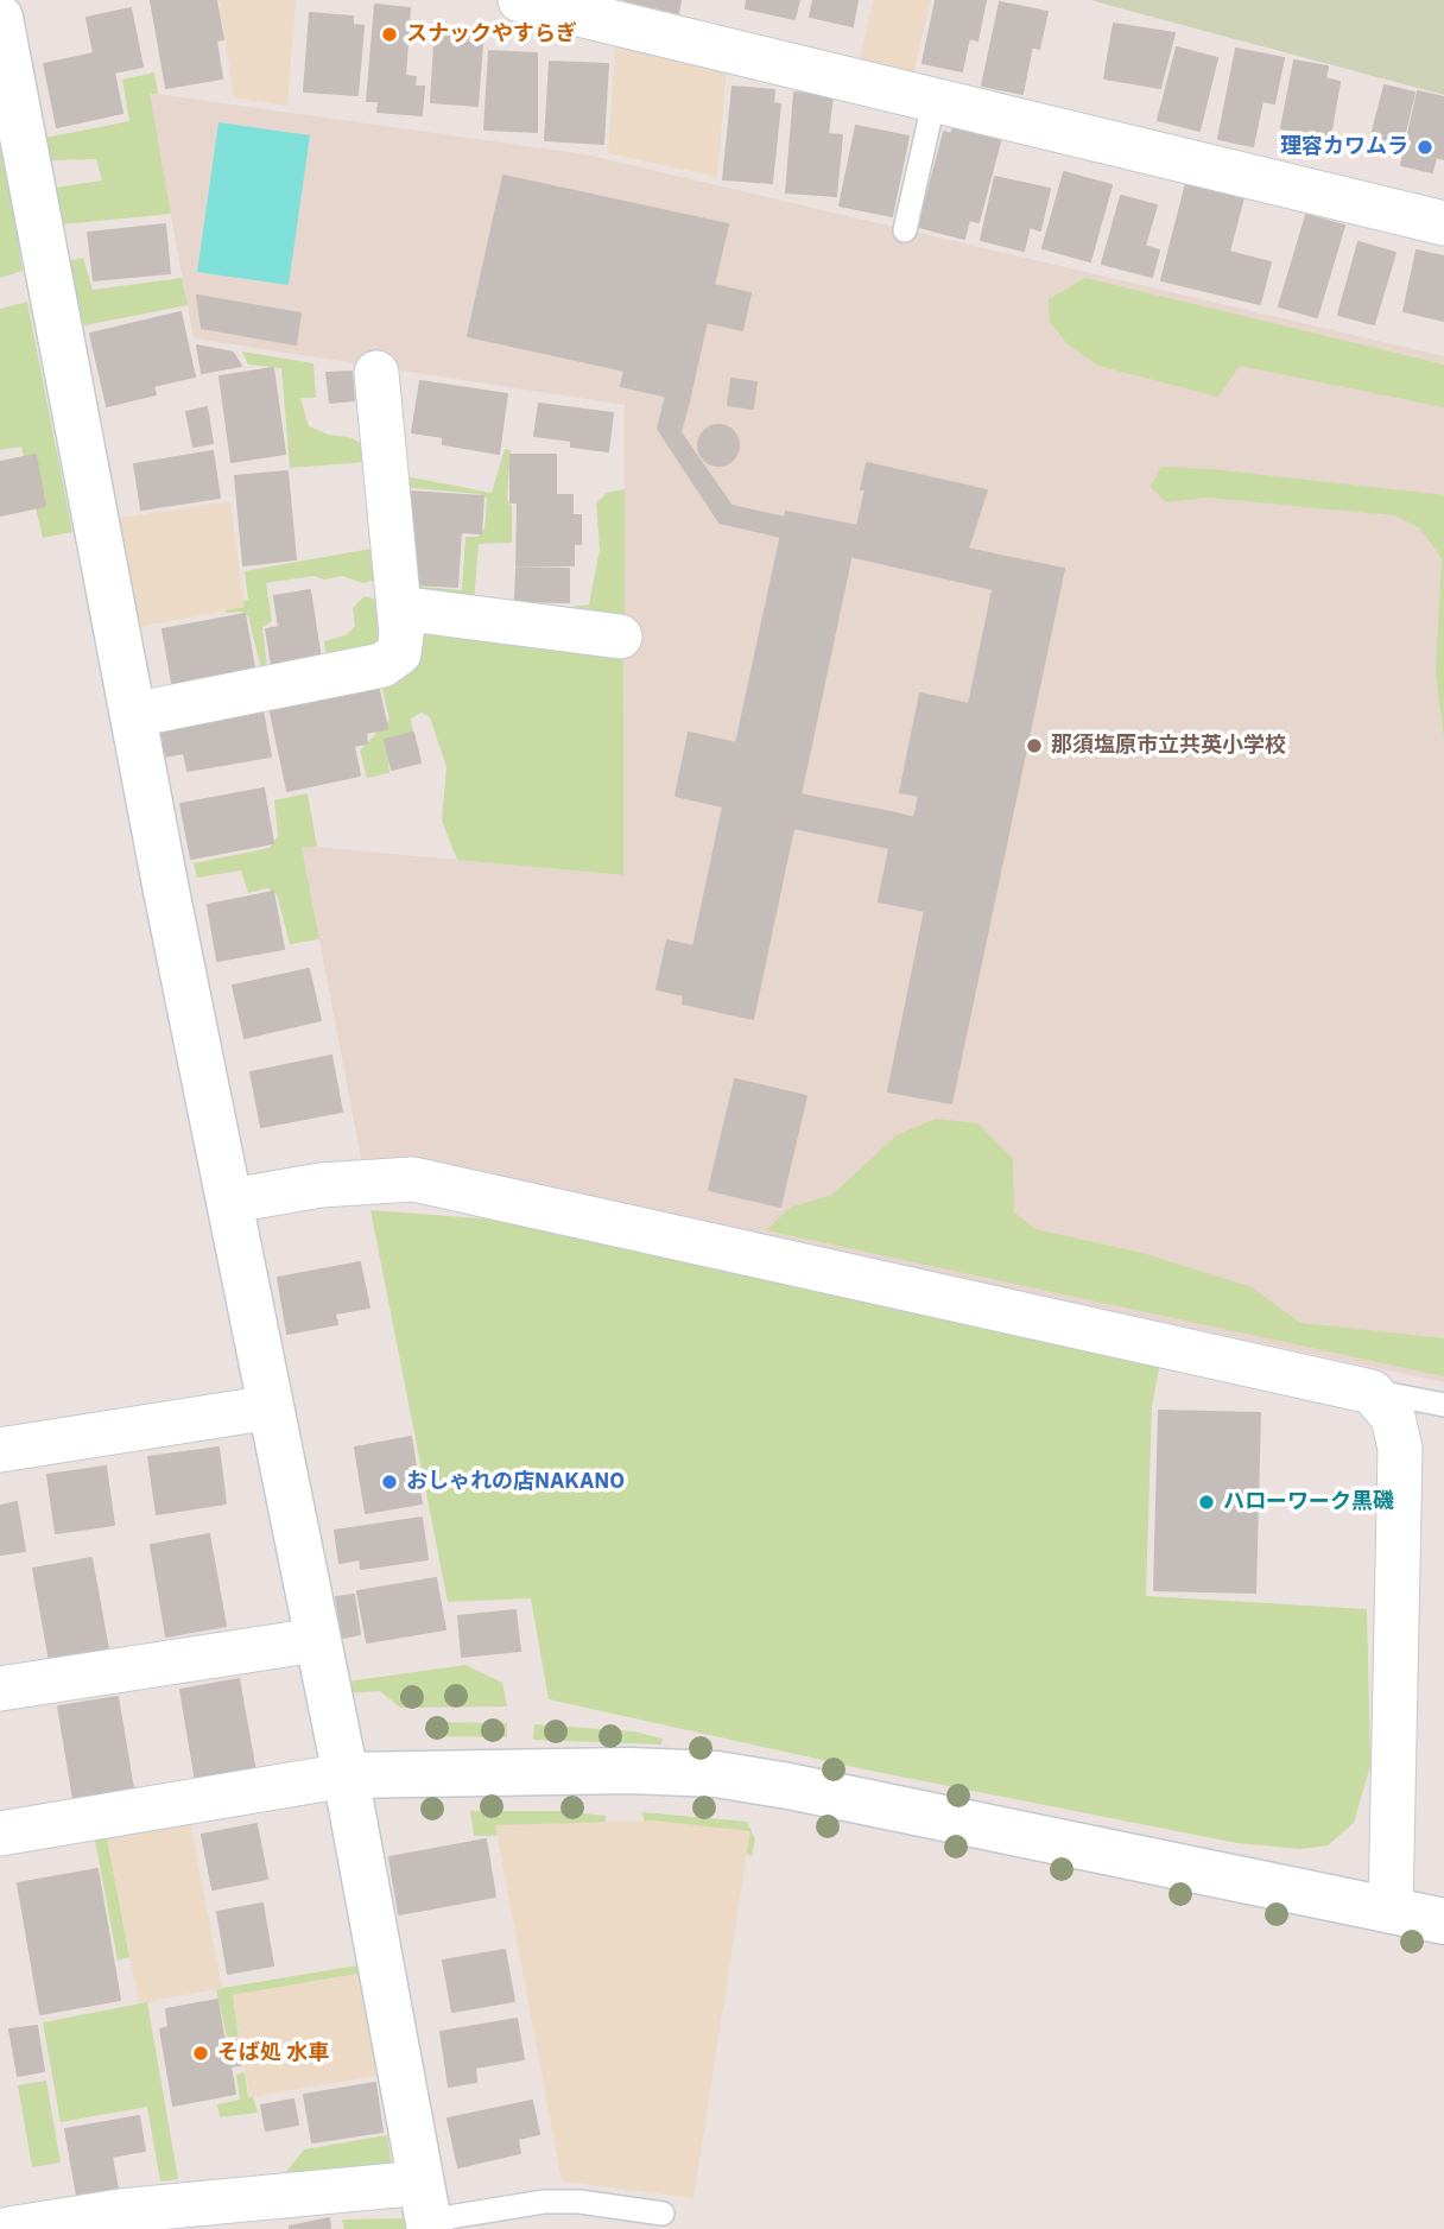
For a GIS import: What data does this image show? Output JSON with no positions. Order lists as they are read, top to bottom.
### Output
{
  "places": [
    "スナックやすらぎ",
    "理容カワムラ",
    "那須塩原市立共英小学校",
    "おしゃれの店NAKANO",
    "ハローワーク黒磯",
    "そば処 水車"
  ]
}
